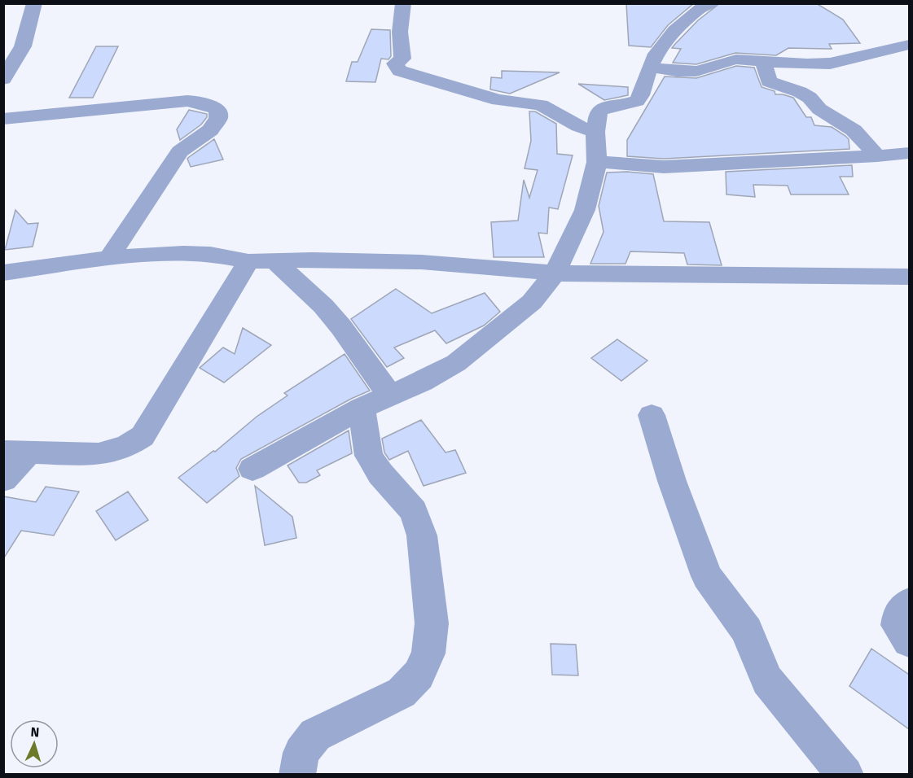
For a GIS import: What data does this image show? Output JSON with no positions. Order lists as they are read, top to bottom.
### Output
{
  "north": "top"
}
